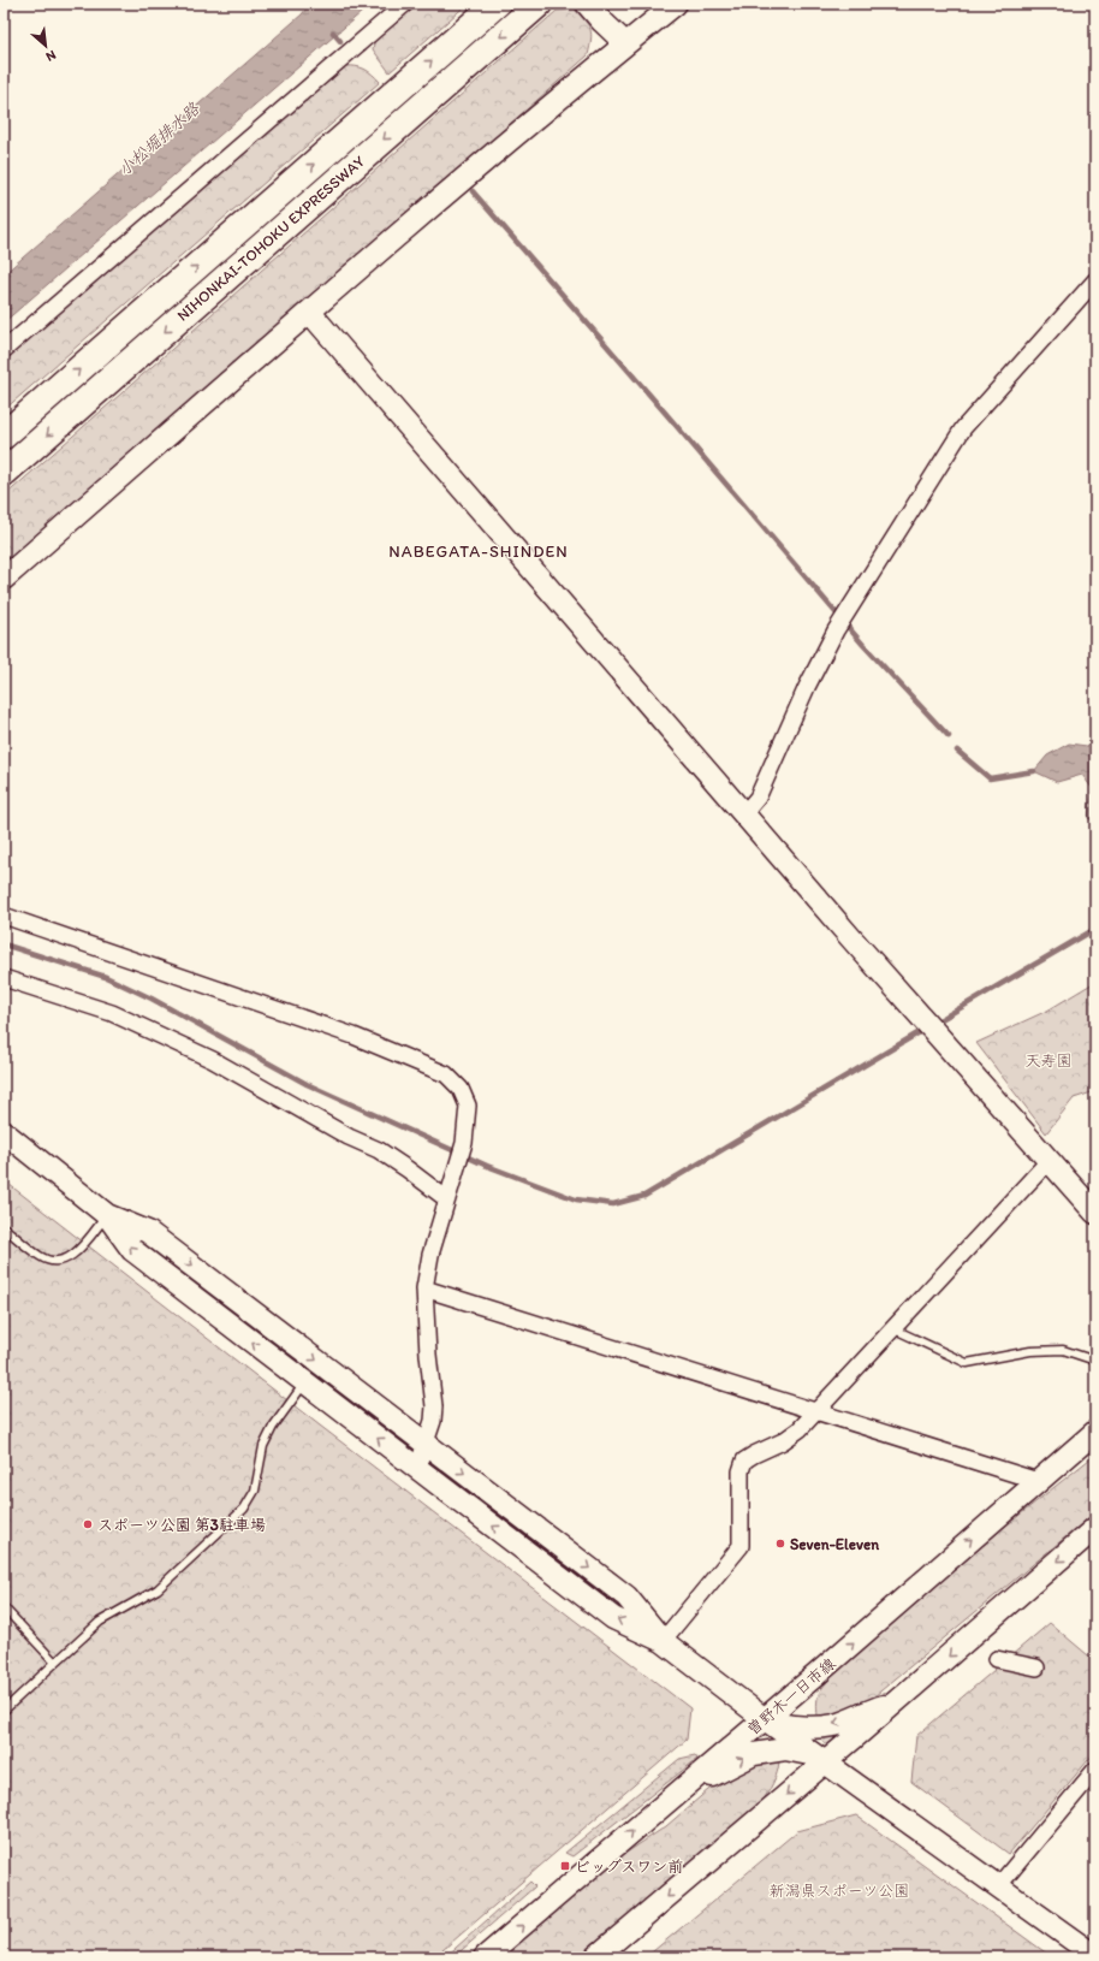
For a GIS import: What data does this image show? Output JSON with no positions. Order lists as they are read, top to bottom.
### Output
{
  "streets": {
    "highway": ["NIHONKAI-TOHOKU EXPRESSWAY"],
    "street": ["曽野木一日市線"]
  },
  "districts": ["NABEGATA-SHINDEN"],
  "water": ["小松堀排水路"],
  "parks": ["天寿園", "新潟県スポーツ公園"],
  "places": {
    "other": ["スポーツ公園 第3駐車場", "Seven-Eleven"],
    "transit": ["ビッグスワン前"]
  },
  "north": "bottom right"
}
